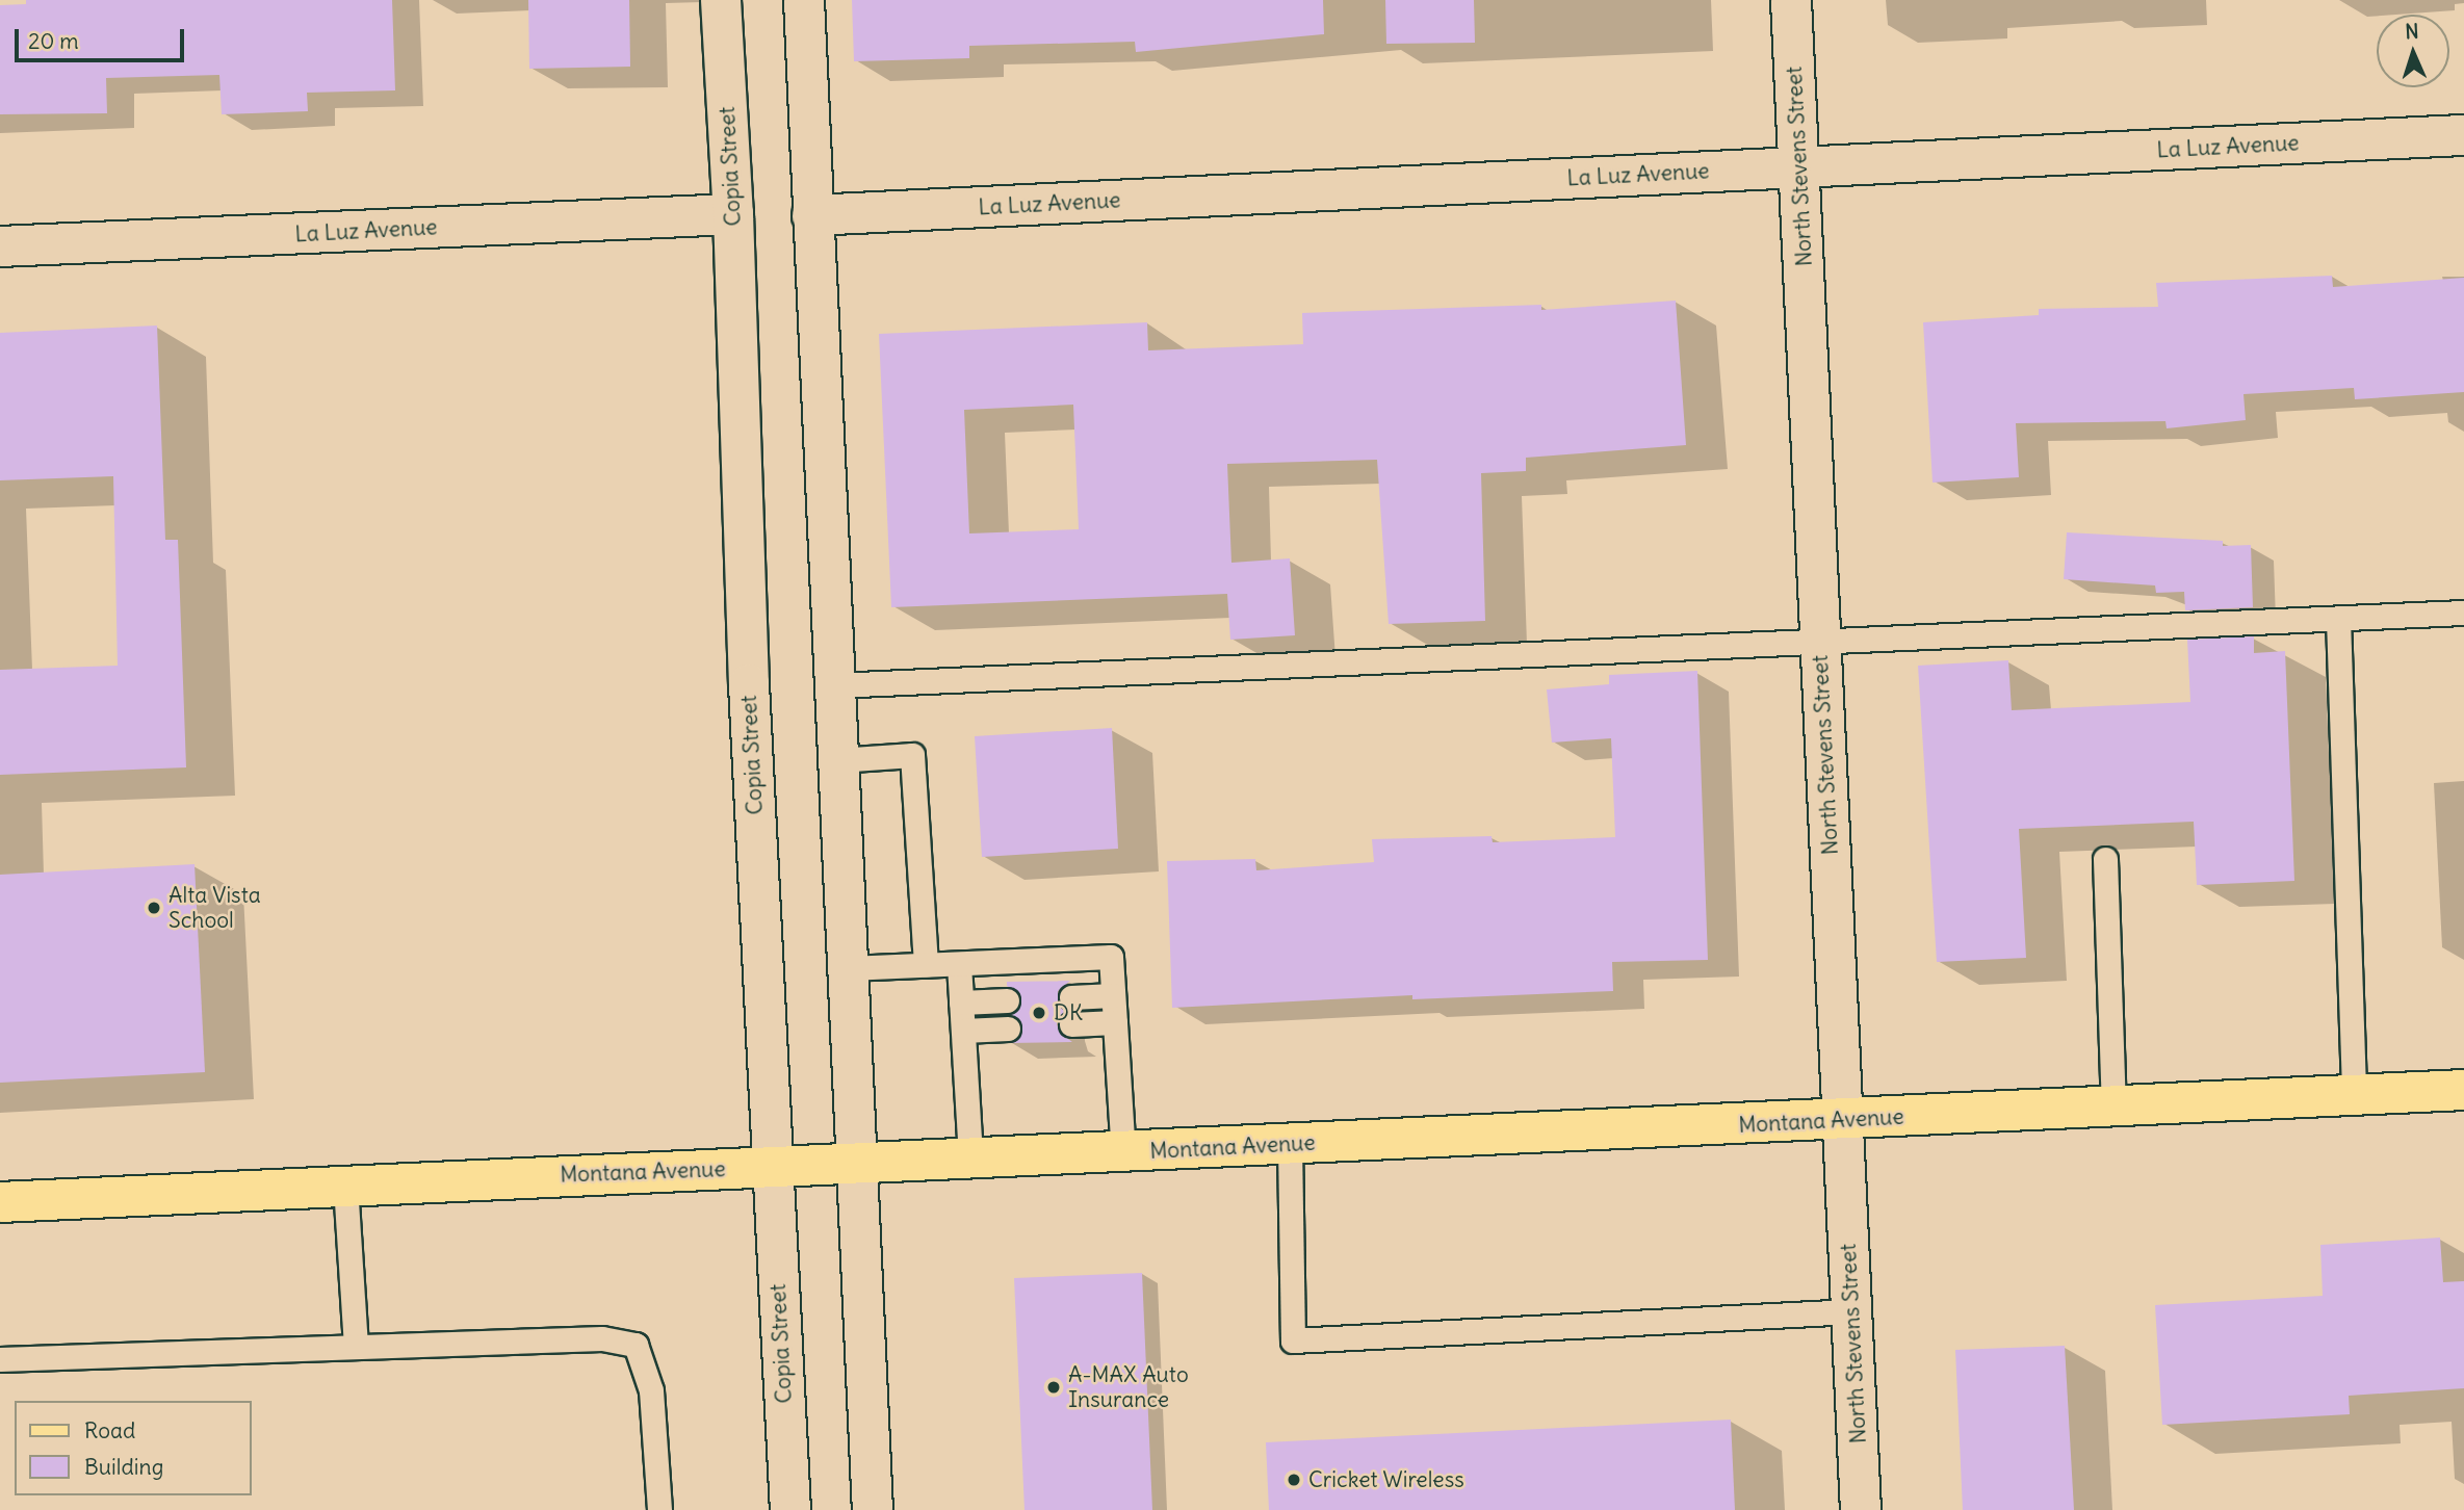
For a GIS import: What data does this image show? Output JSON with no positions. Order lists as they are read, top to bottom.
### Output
{
  "streets": {
    "main road": ["Montana Avenue"],
    "street": ["La Luz Avenue", "Copia Street", "North Stevens Street"]
  },
  "crossings": [
    ["La Luz Avenue", "Copia Street"],
    ["La Luz Avenue", "North Stevens Street"],
    ["Copia Street", "Montana Avenue"],
    ["North Stevens Street", "Montana Avenue"]
  ],
  "places": [
    "Alta Vista School",
    "DK",
    "A-MAX Auto Insurance",
    "Cricket Wireless"
  ],
  "legend": ["Road", "Building"],
  "scale_bar": "20 m",
  "north": "top"
}
